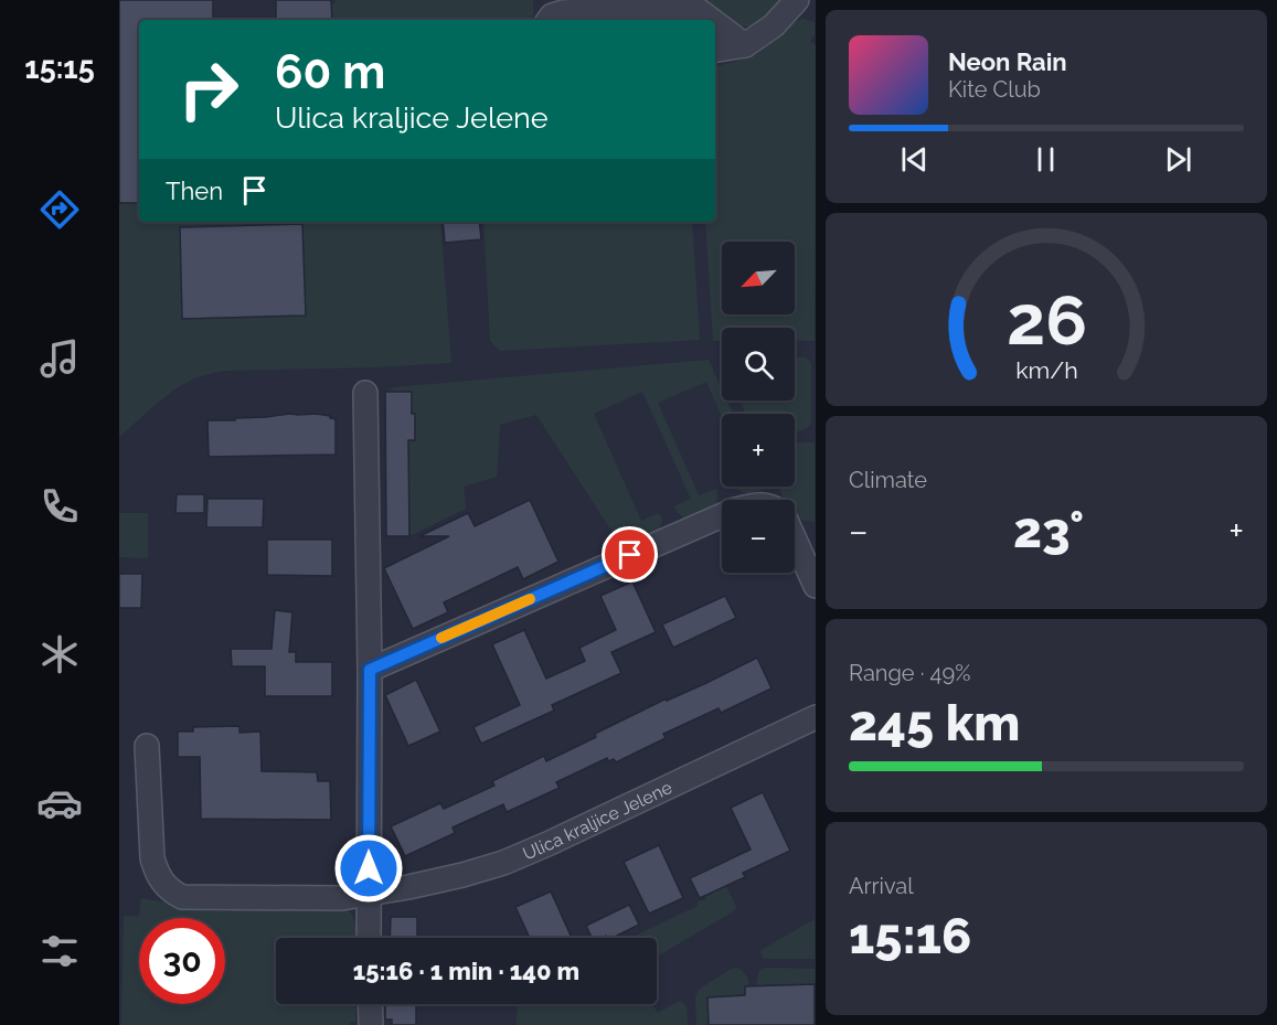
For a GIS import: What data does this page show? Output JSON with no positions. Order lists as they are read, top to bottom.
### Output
{
  "streets": {
    "street": ["Ulica kraljice Jelene"]
  },
  "north": "bottom left",
  "page": {
    "tabs": "15:15",
    "turn": ["60 m", "Ulica kraljice Jelene"],
    "song": ["Neon Rain", "Kite Club"],
    "then": "Then",
    "map_buttons": ["+", "−"],
    "tile": [
      "Climate",
      ["Range · 49%", "245 km"],
      ["Arrival", "15:16"]
    ],
    "heat": ["−", "23°", "+"],
    "limit": "30",
    "trip": "15:16 · 1 min · 140 m",
    "gauge": ["26", "km/h"]
  }
}
